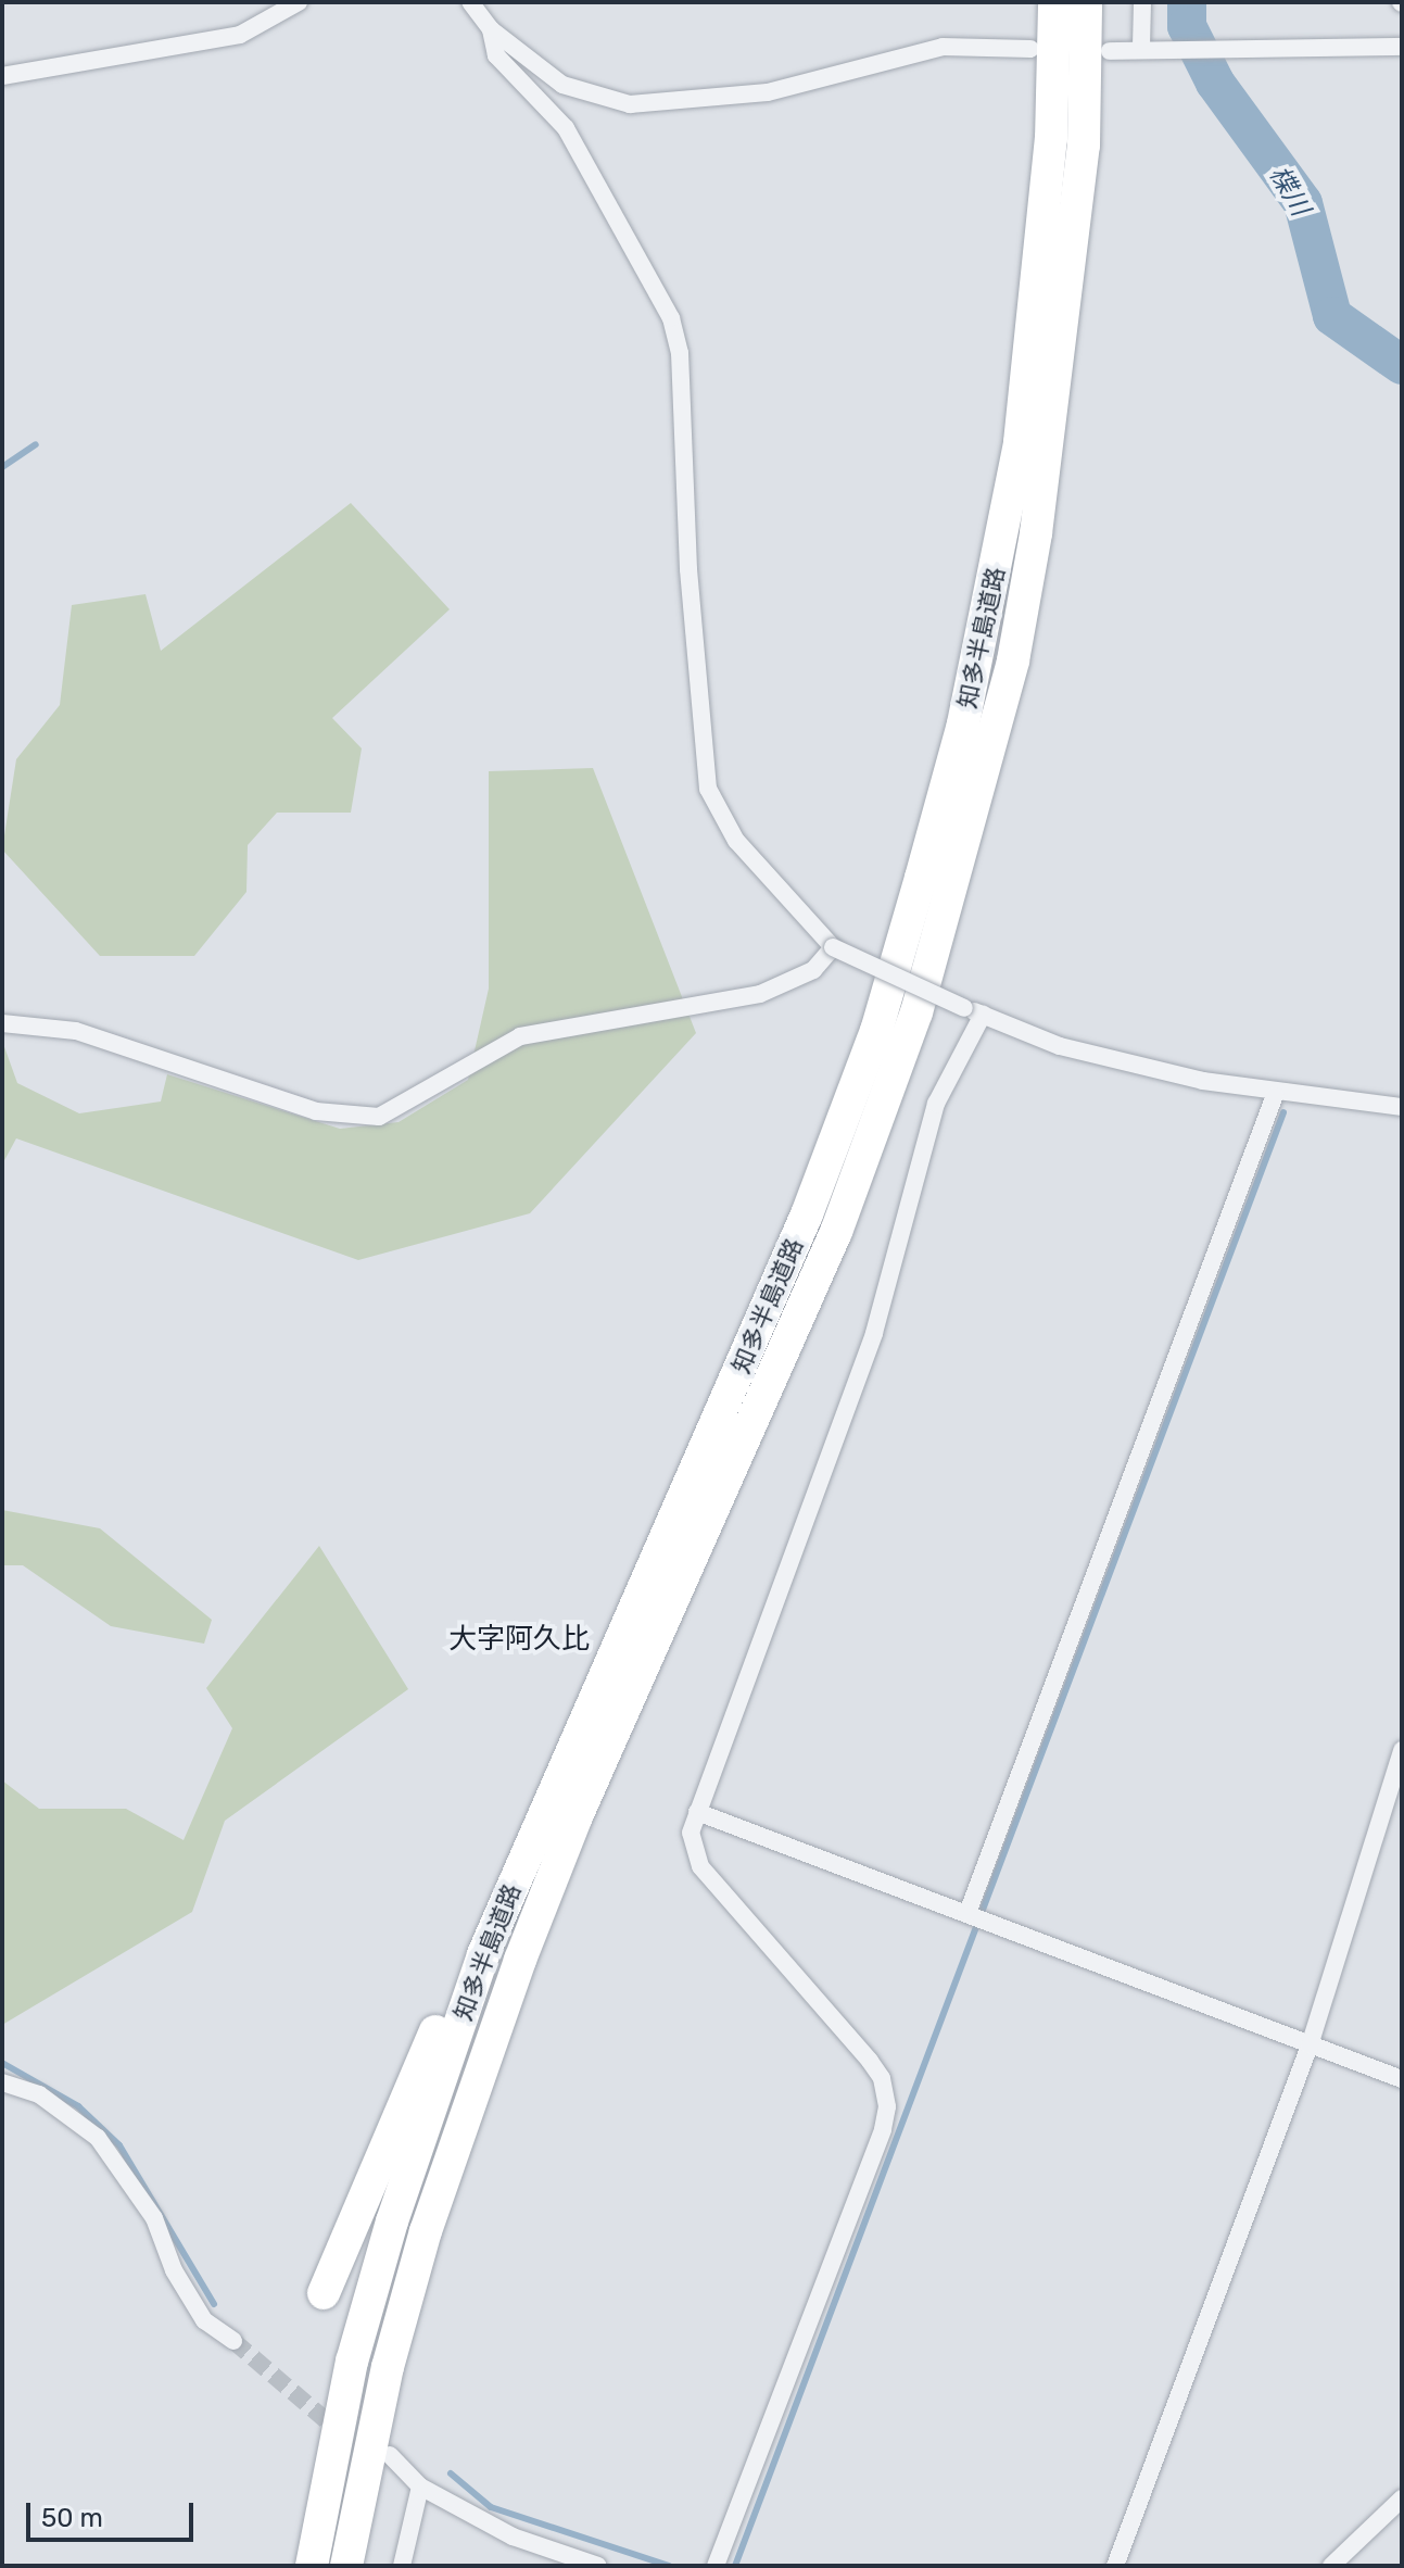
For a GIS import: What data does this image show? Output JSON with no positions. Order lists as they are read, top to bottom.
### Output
{
  "streets": {
    "highway": ["知多半島道路"]
  },
  "districts": ["大字阿久比"],
  "water": ["楪川"],
  "scale_bar": "50 m"
}
